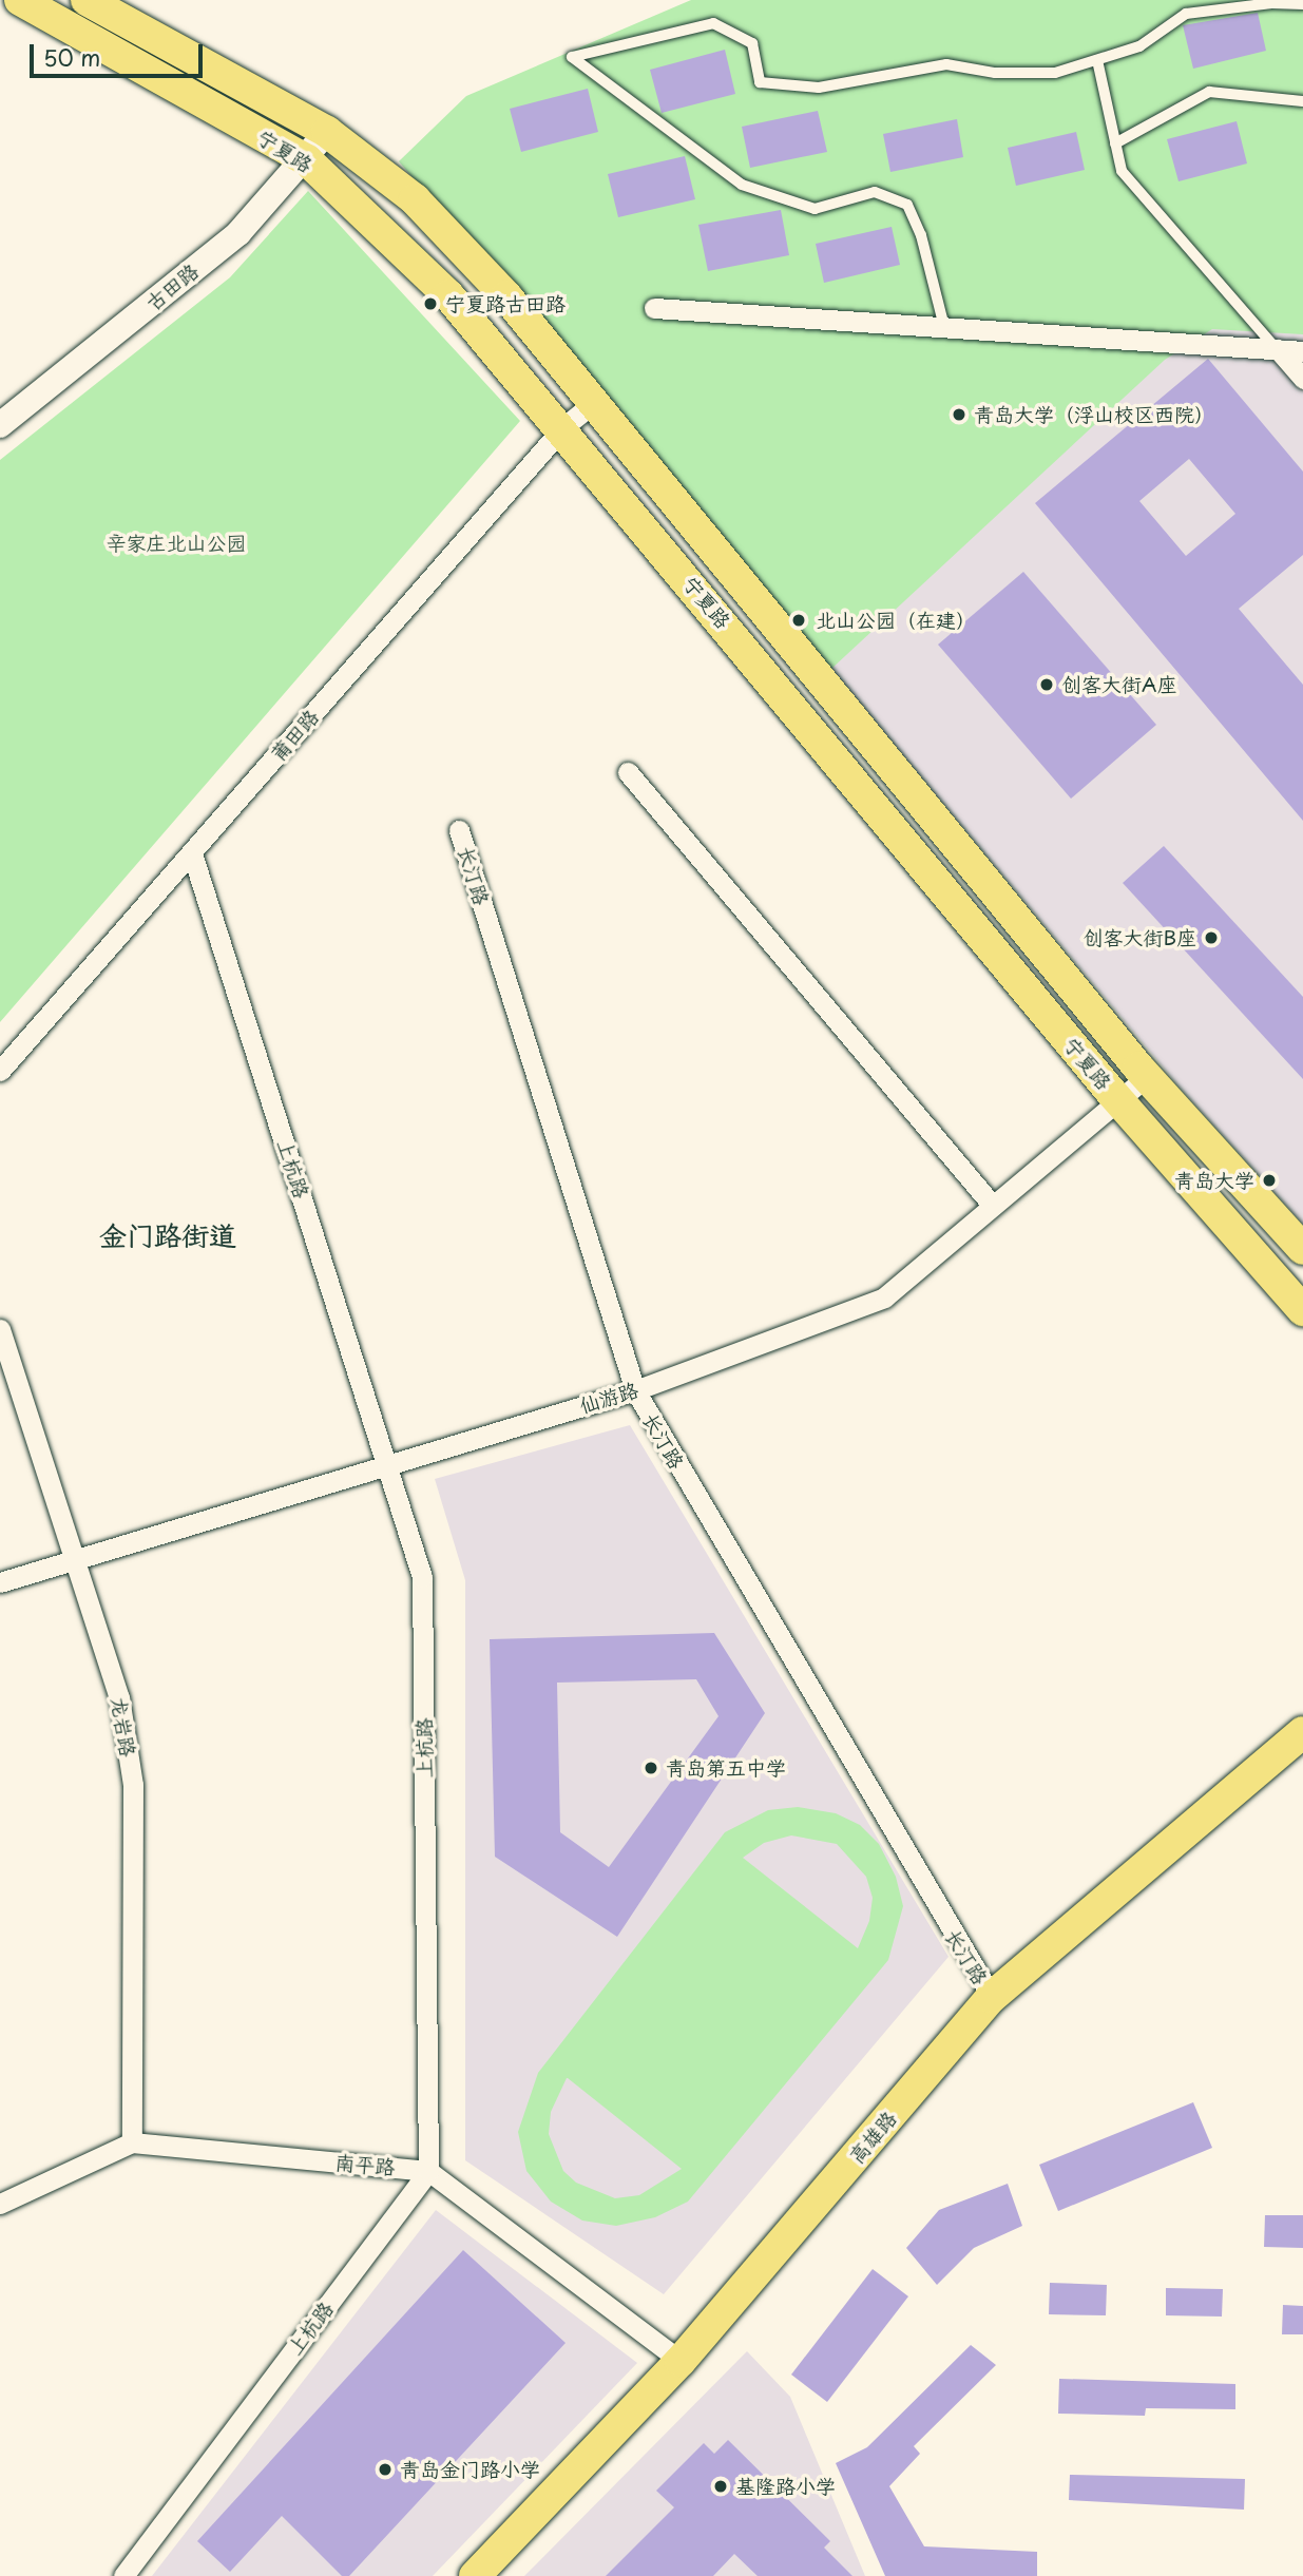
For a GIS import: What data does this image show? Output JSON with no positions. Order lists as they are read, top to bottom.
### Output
{
  "streets": {
    "main road": ["宁夏路", "高雄路"],
    "street": [
      "古田路",
      "莆田路",
      "长汀路",
      "上杭路",
      "仙游路",
      "龙岩路",
      "南平路"
    ]
  },
  "crossings": [
    ["宁夏路", "古田路"],
    ["宁夏路", "莆田路"],
    ["宁夏路", "仙游路"],
    ["莆田路", "上杭路"],
    ["长汀路", "仙游路"],
    ["长汀路", "高雄路"],
    ["上杭路", "仙游路"],
    ["上杭路", "南平路"],
    ["仙游路", "龙岩路"],
    ["龙岩路", "南平路"]
  ],
  "districts": ["金门路街道"],
  "parks": ["辛家庄北山公园"],
  "places": [
    "宁夏路古田路",
    "青岛大学（浮山校区西院）",
    "北山公园（在建）",
    "创客大街A座",
    "创客大街B座",
    "青岛大学",
    "青岛第五中学",
    "青岛金门路小学",
    "基隆路小学"
  ],
  "scale_bar": "50 m"
}
